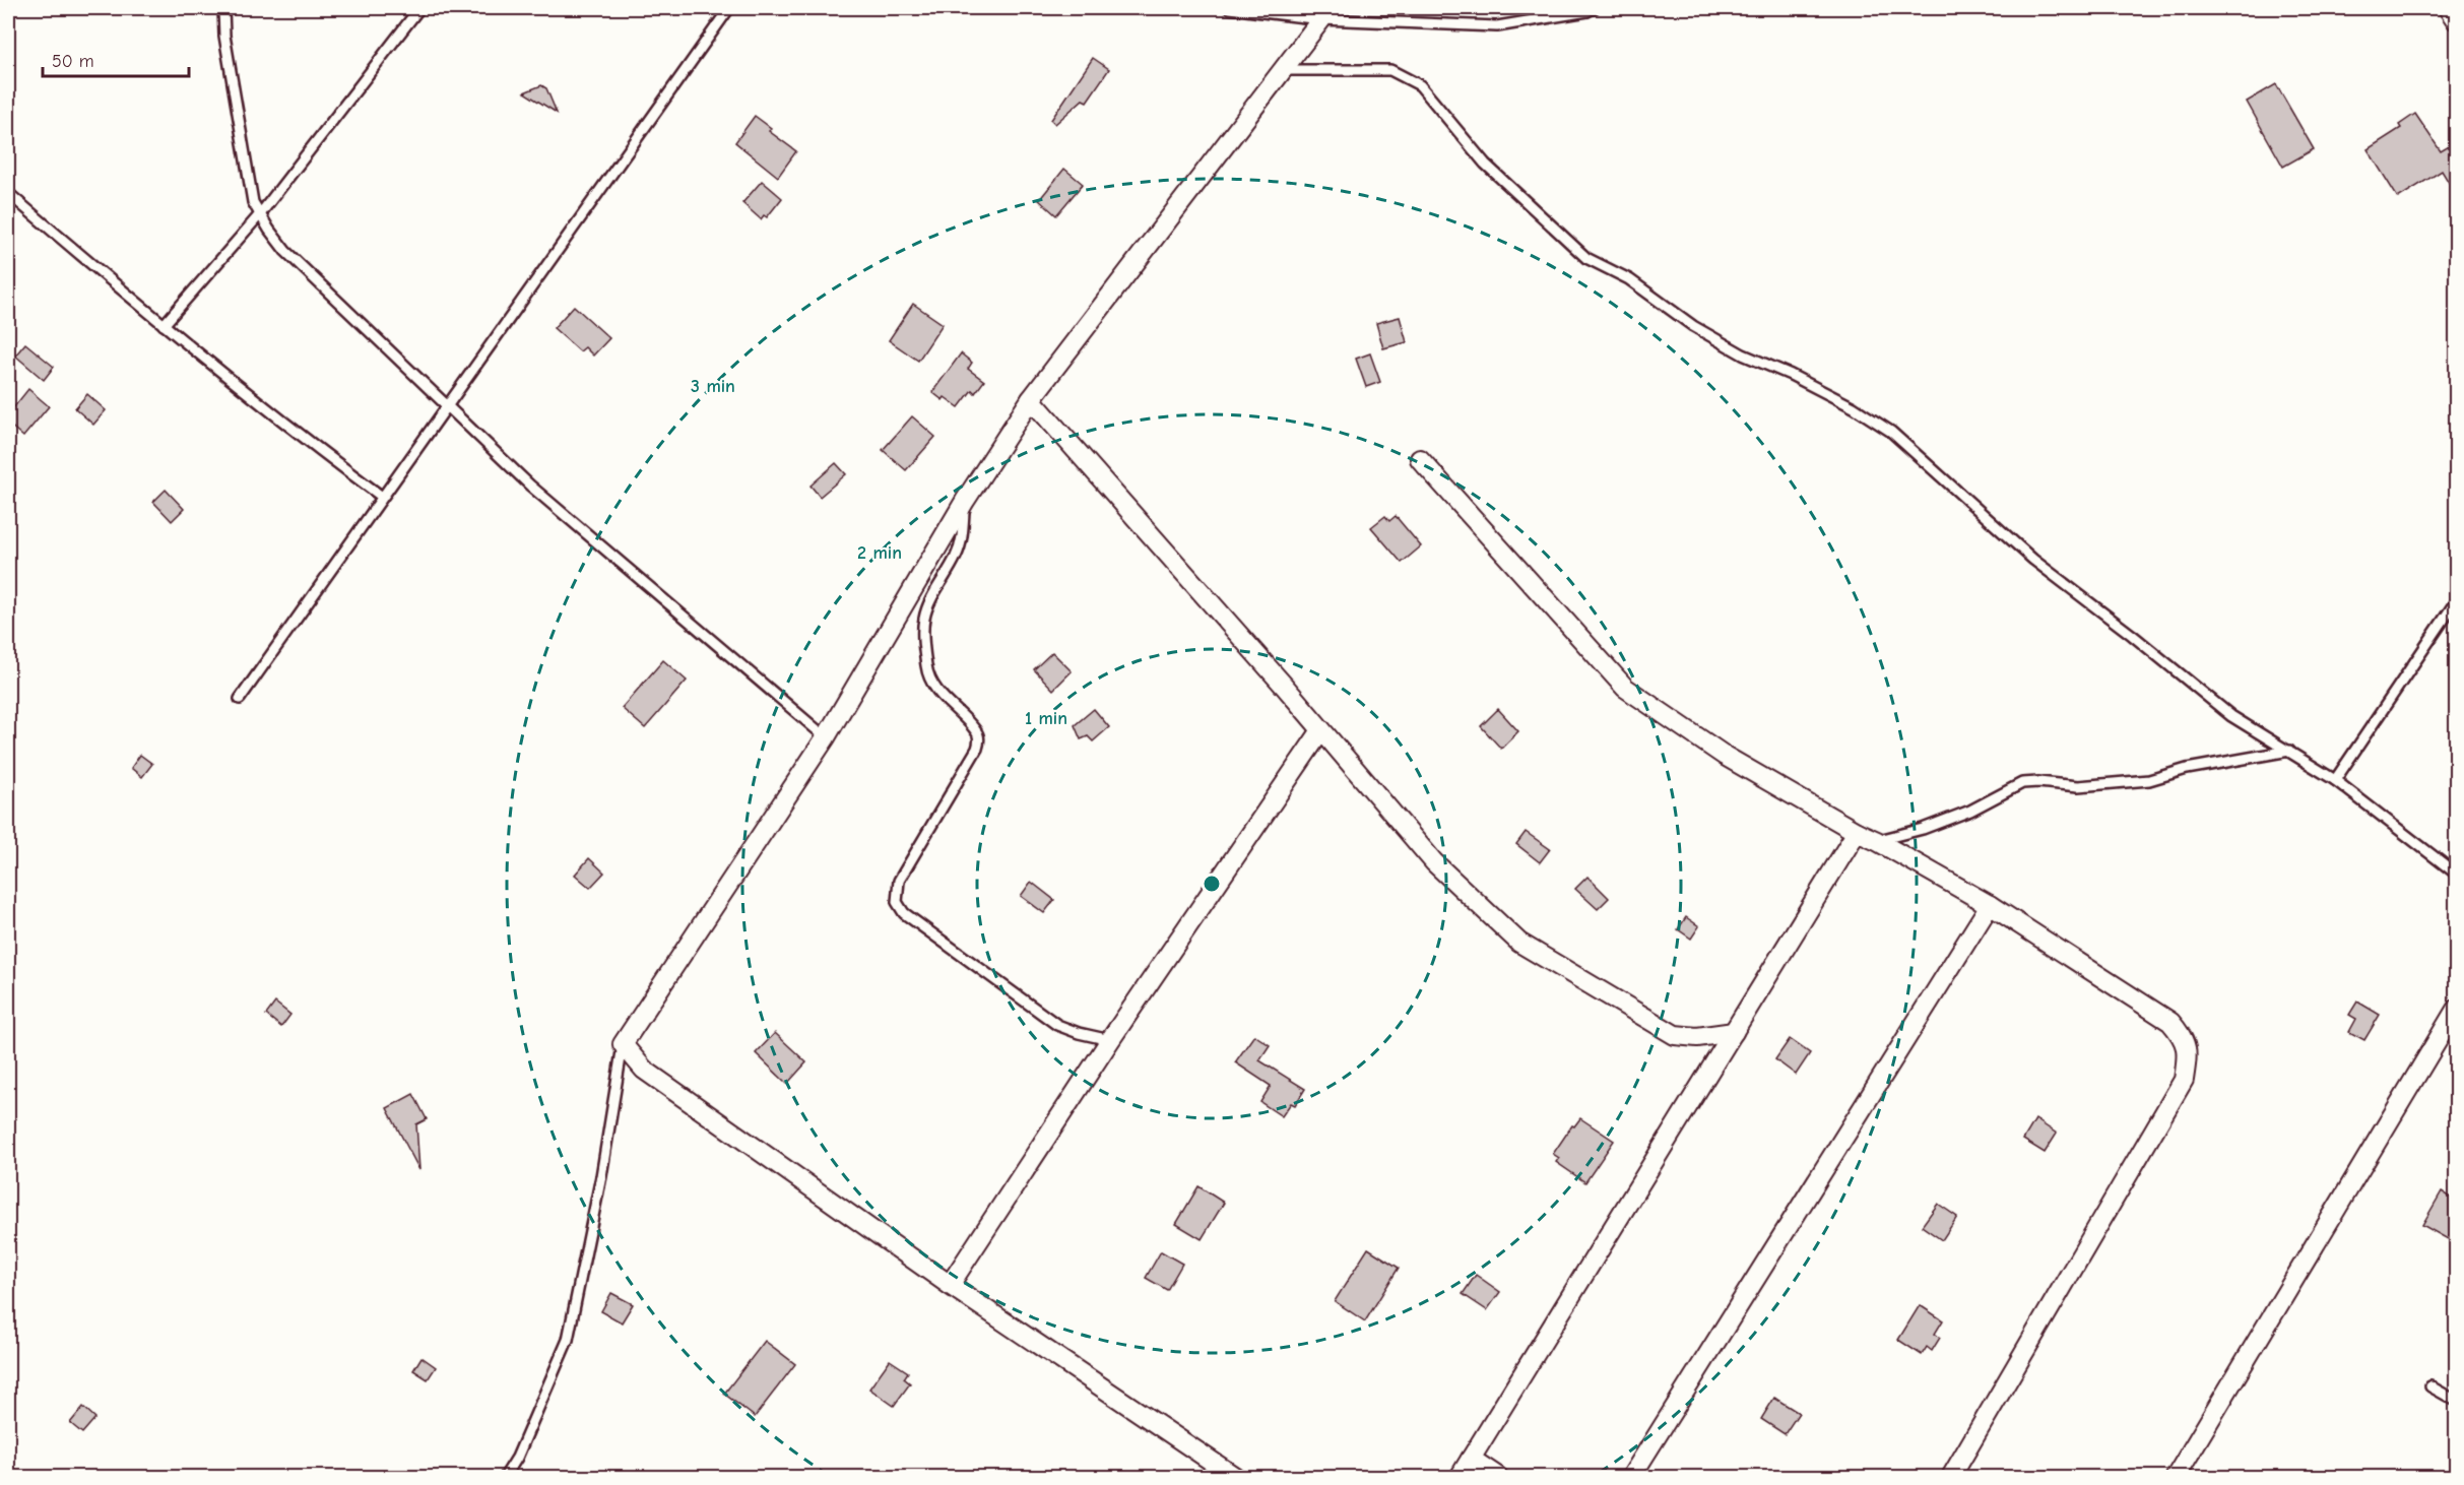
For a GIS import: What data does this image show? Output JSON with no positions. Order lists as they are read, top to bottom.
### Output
{
  "scale_bar": "50 m",
  "rings": ["3 min", "2 min", "1 min"]
}
